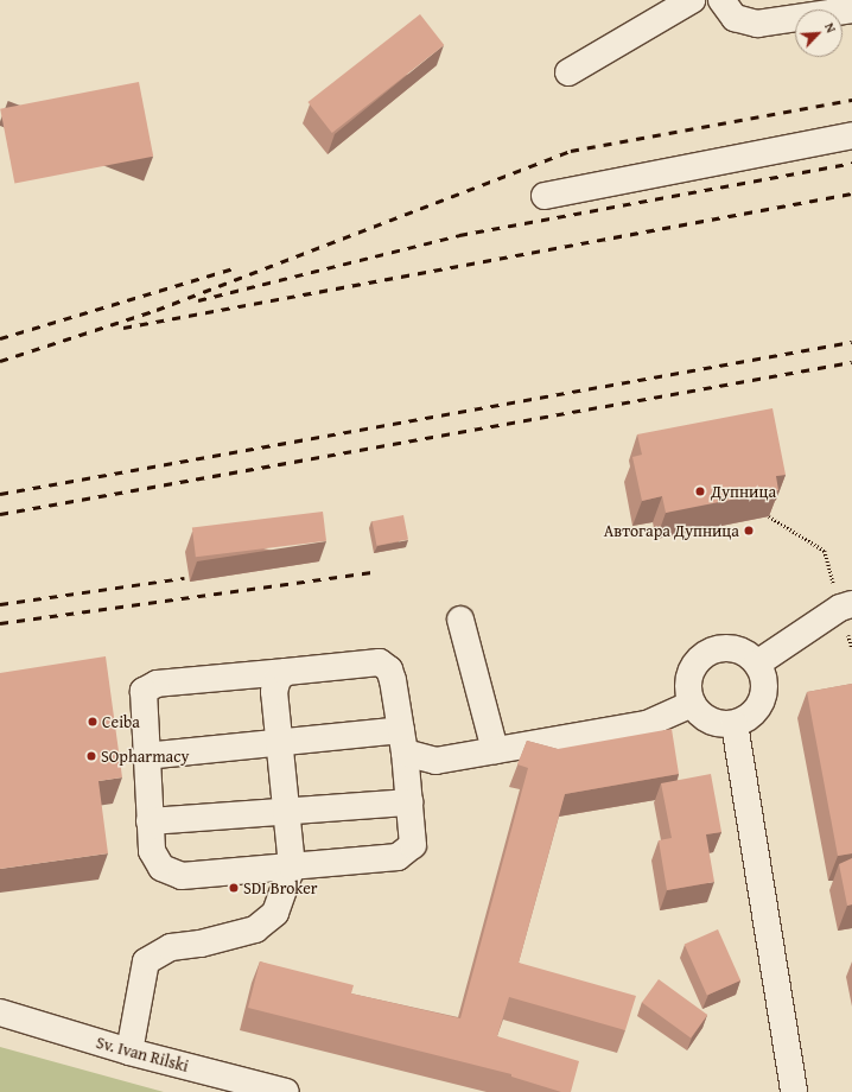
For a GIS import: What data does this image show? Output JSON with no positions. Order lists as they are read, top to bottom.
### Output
{
  "streets": {
    "street": ["Sv. Ivan Rilski"]
  },
  "places": [
    "Дупница",
    "Автогара Дупница",
    "Ceiba",
    "SOpharmacy",
    "SDI Broker"
  ],
  "north": "top right"
}
